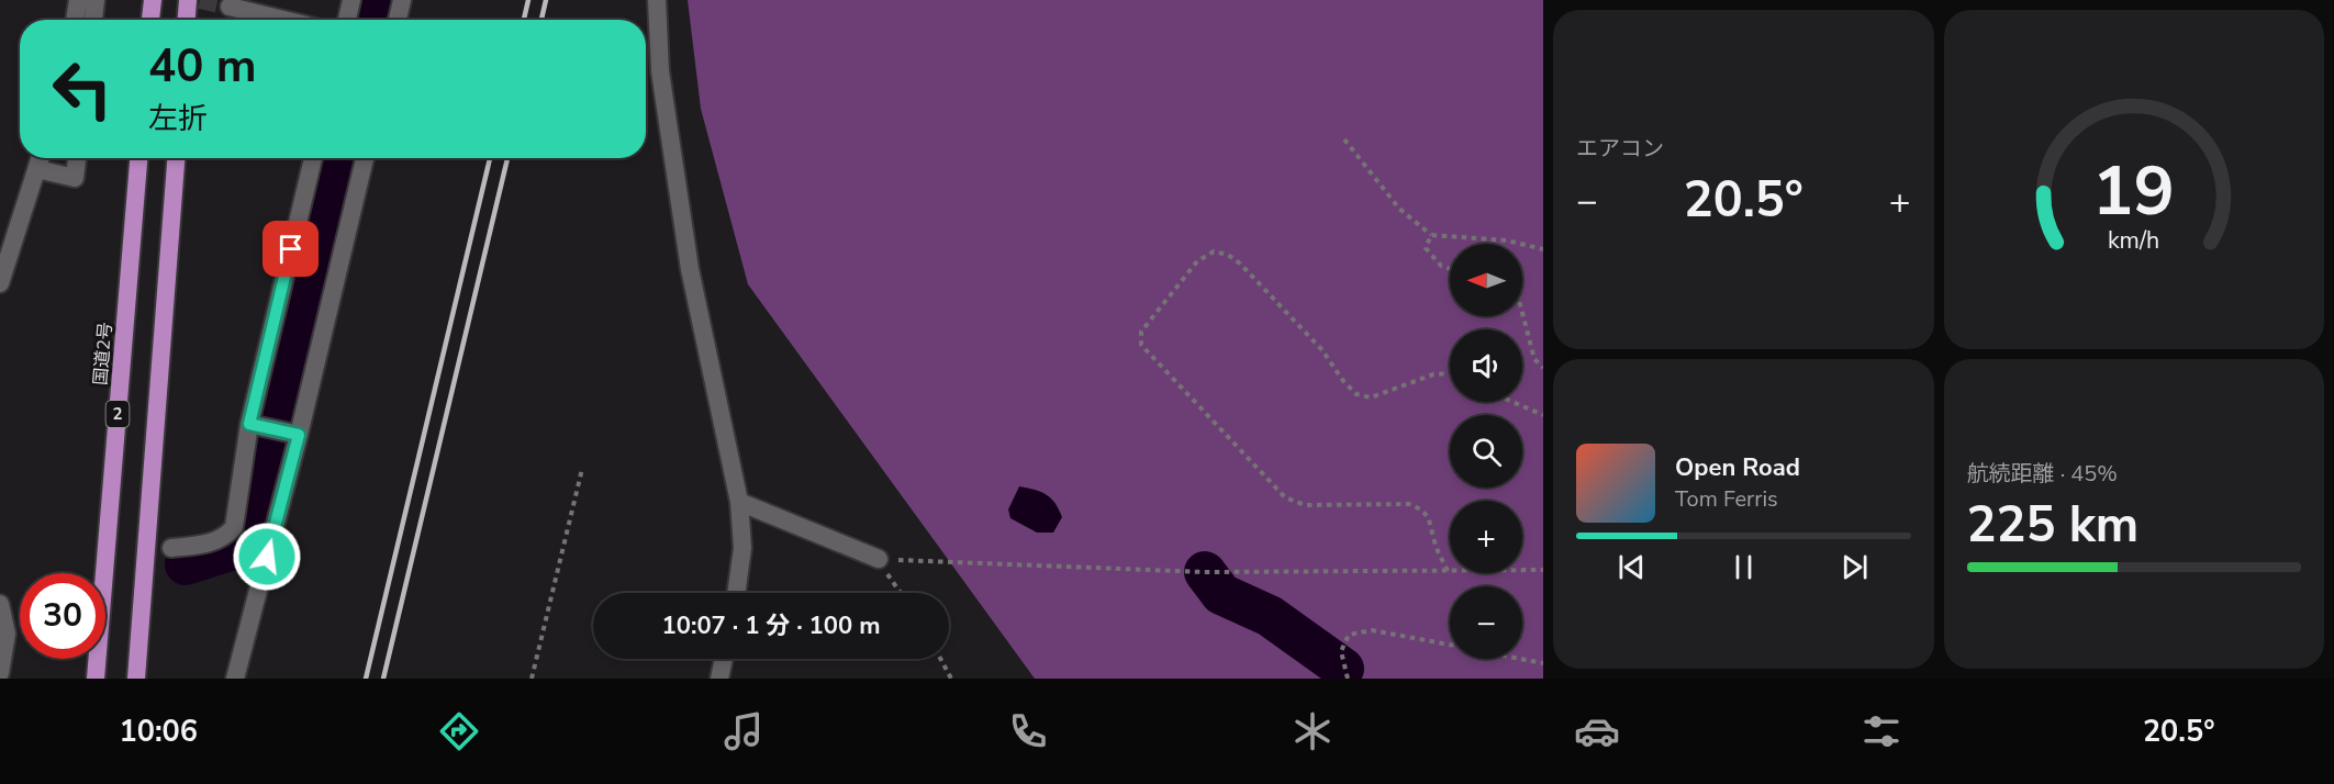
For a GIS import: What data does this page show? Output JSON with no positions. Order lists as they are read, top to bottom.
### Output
{
  "streets": {
    "highway": ["国道2号", "2"]
  },
  "north": "left",
  "page": {
    "tile": [
      "エアコン",
      ["航続距離 · 45%", "225 km"]
    ],
    "turn": ["40 m", "左折"],
    "heat": ["−", "20.5°", "+"],
    "map_buttons": ["+", "−"],
    "song": ["Open Road", "Tom Ferris"],
    "limit": "30",
    "trip": "10:07 · 1 分 · 100 m",
    "tabs": ["10:06", "20.5°"],
    "gauge": ["19", "km/h"]
  }
}
